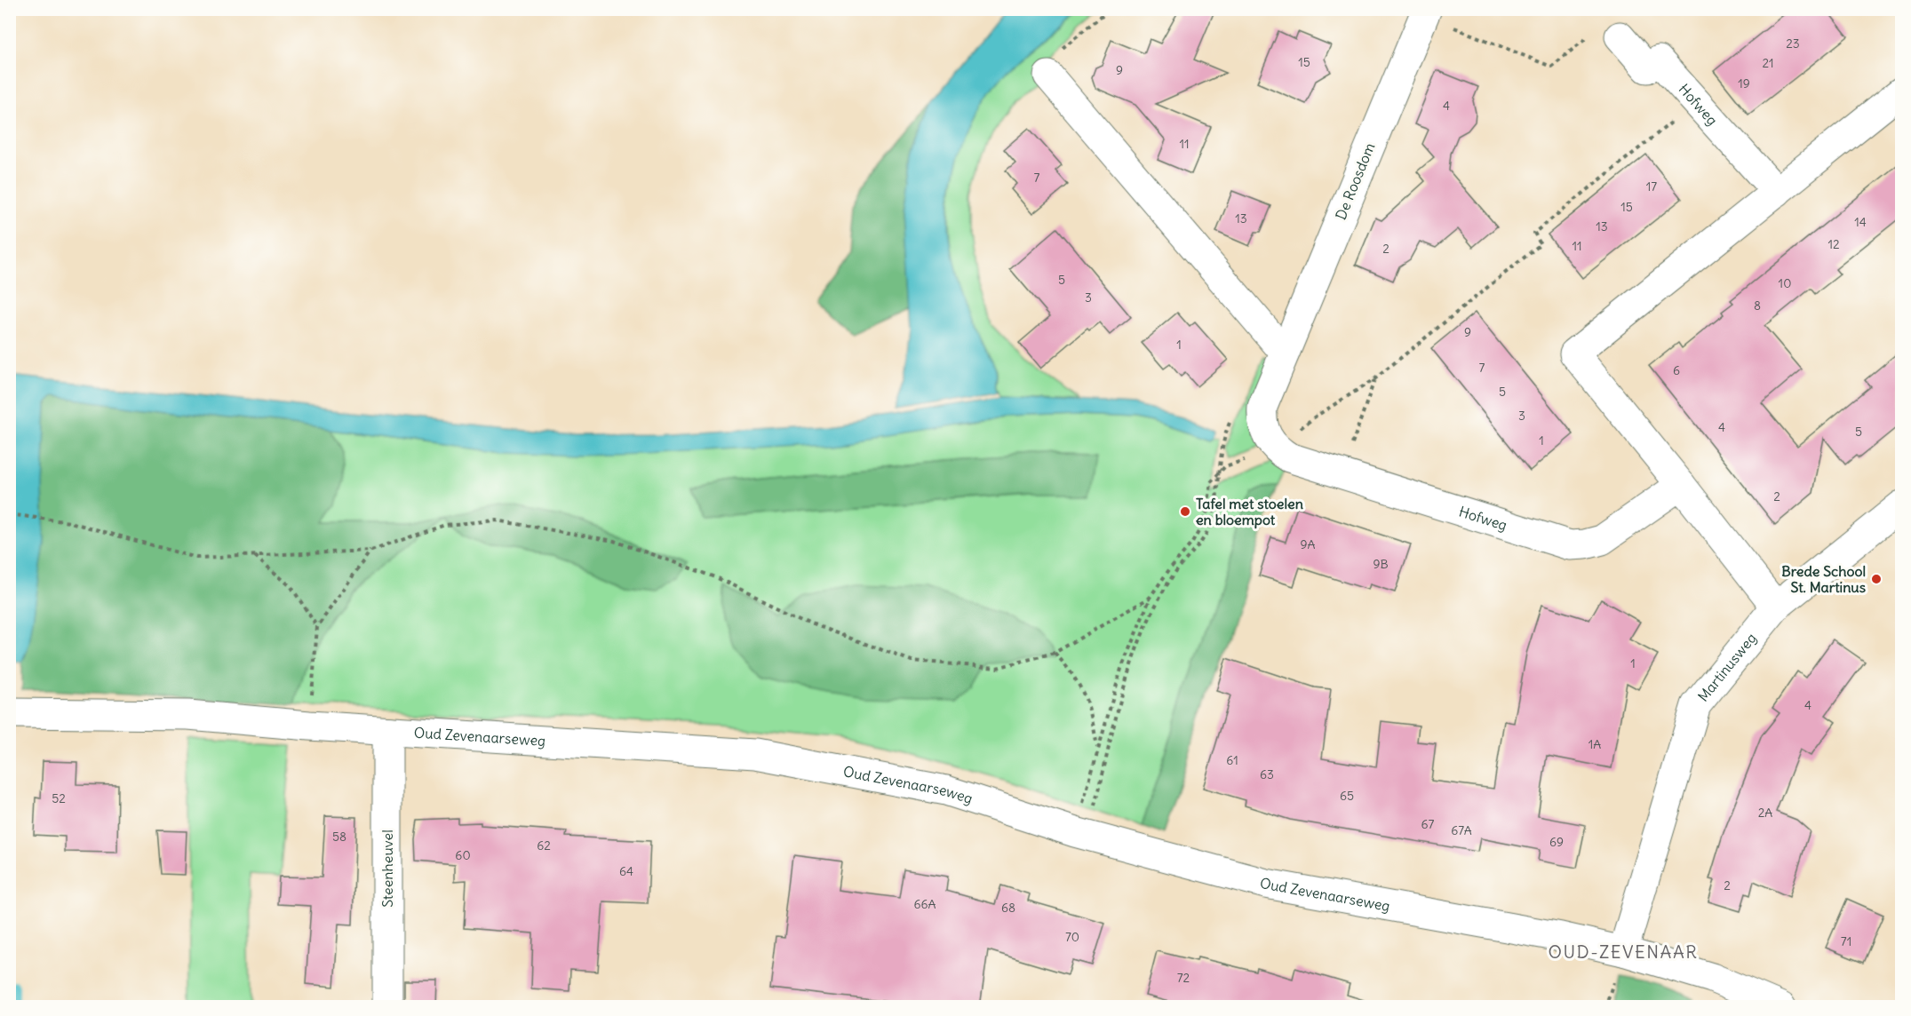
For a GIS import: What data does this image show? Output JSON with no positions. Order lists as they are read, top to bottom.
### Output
{
  "streets": {
    "street": [
      "Hofweg",
      "De Roosdom",
      "Martinusweg",
      "Oud Zevenaarseweg",
      "Steenheuvel"
    ]
  },
  "crossings": [
    ["Hofweg", "De Roosdom"],
    ["Martinusweg", "Oud Zevenaarseweg"],
    ["Oud Zevenaarseweg", "Steenheuvel"]
  ],
  "districts": ["OUD-ZEVENAAR"],
  "places": ["Tafel met stoelen en bloempot", "Brede School St. Martinus"],
  "house_numbers": [
    "23",
    "15",
    "21",
    "9",
    "19",
    "4",
    "11",
    "7",
    "17",
    "15",
    "13",
    "14",
    "13",
    "12",
    "11",
    "2",
    "5",
    "10",
    "3",
    "8",
    "9",
    "1",
    "7",
    "6",
    "5",
    "3",
    "4",
    "5",
    "1",
    "2",
    "9A",
    "9B",
    "1",
    "4",
    "1A",
    "61",
    "63",
    "65",
    "52",
    "2A",
    "67",
    "67A",
    "58",
    "69",
    "62",
    "60",
    "64",
    "2",
    "66A",
    "68",
    "70",
    "71",
    "72"
  ]
}
